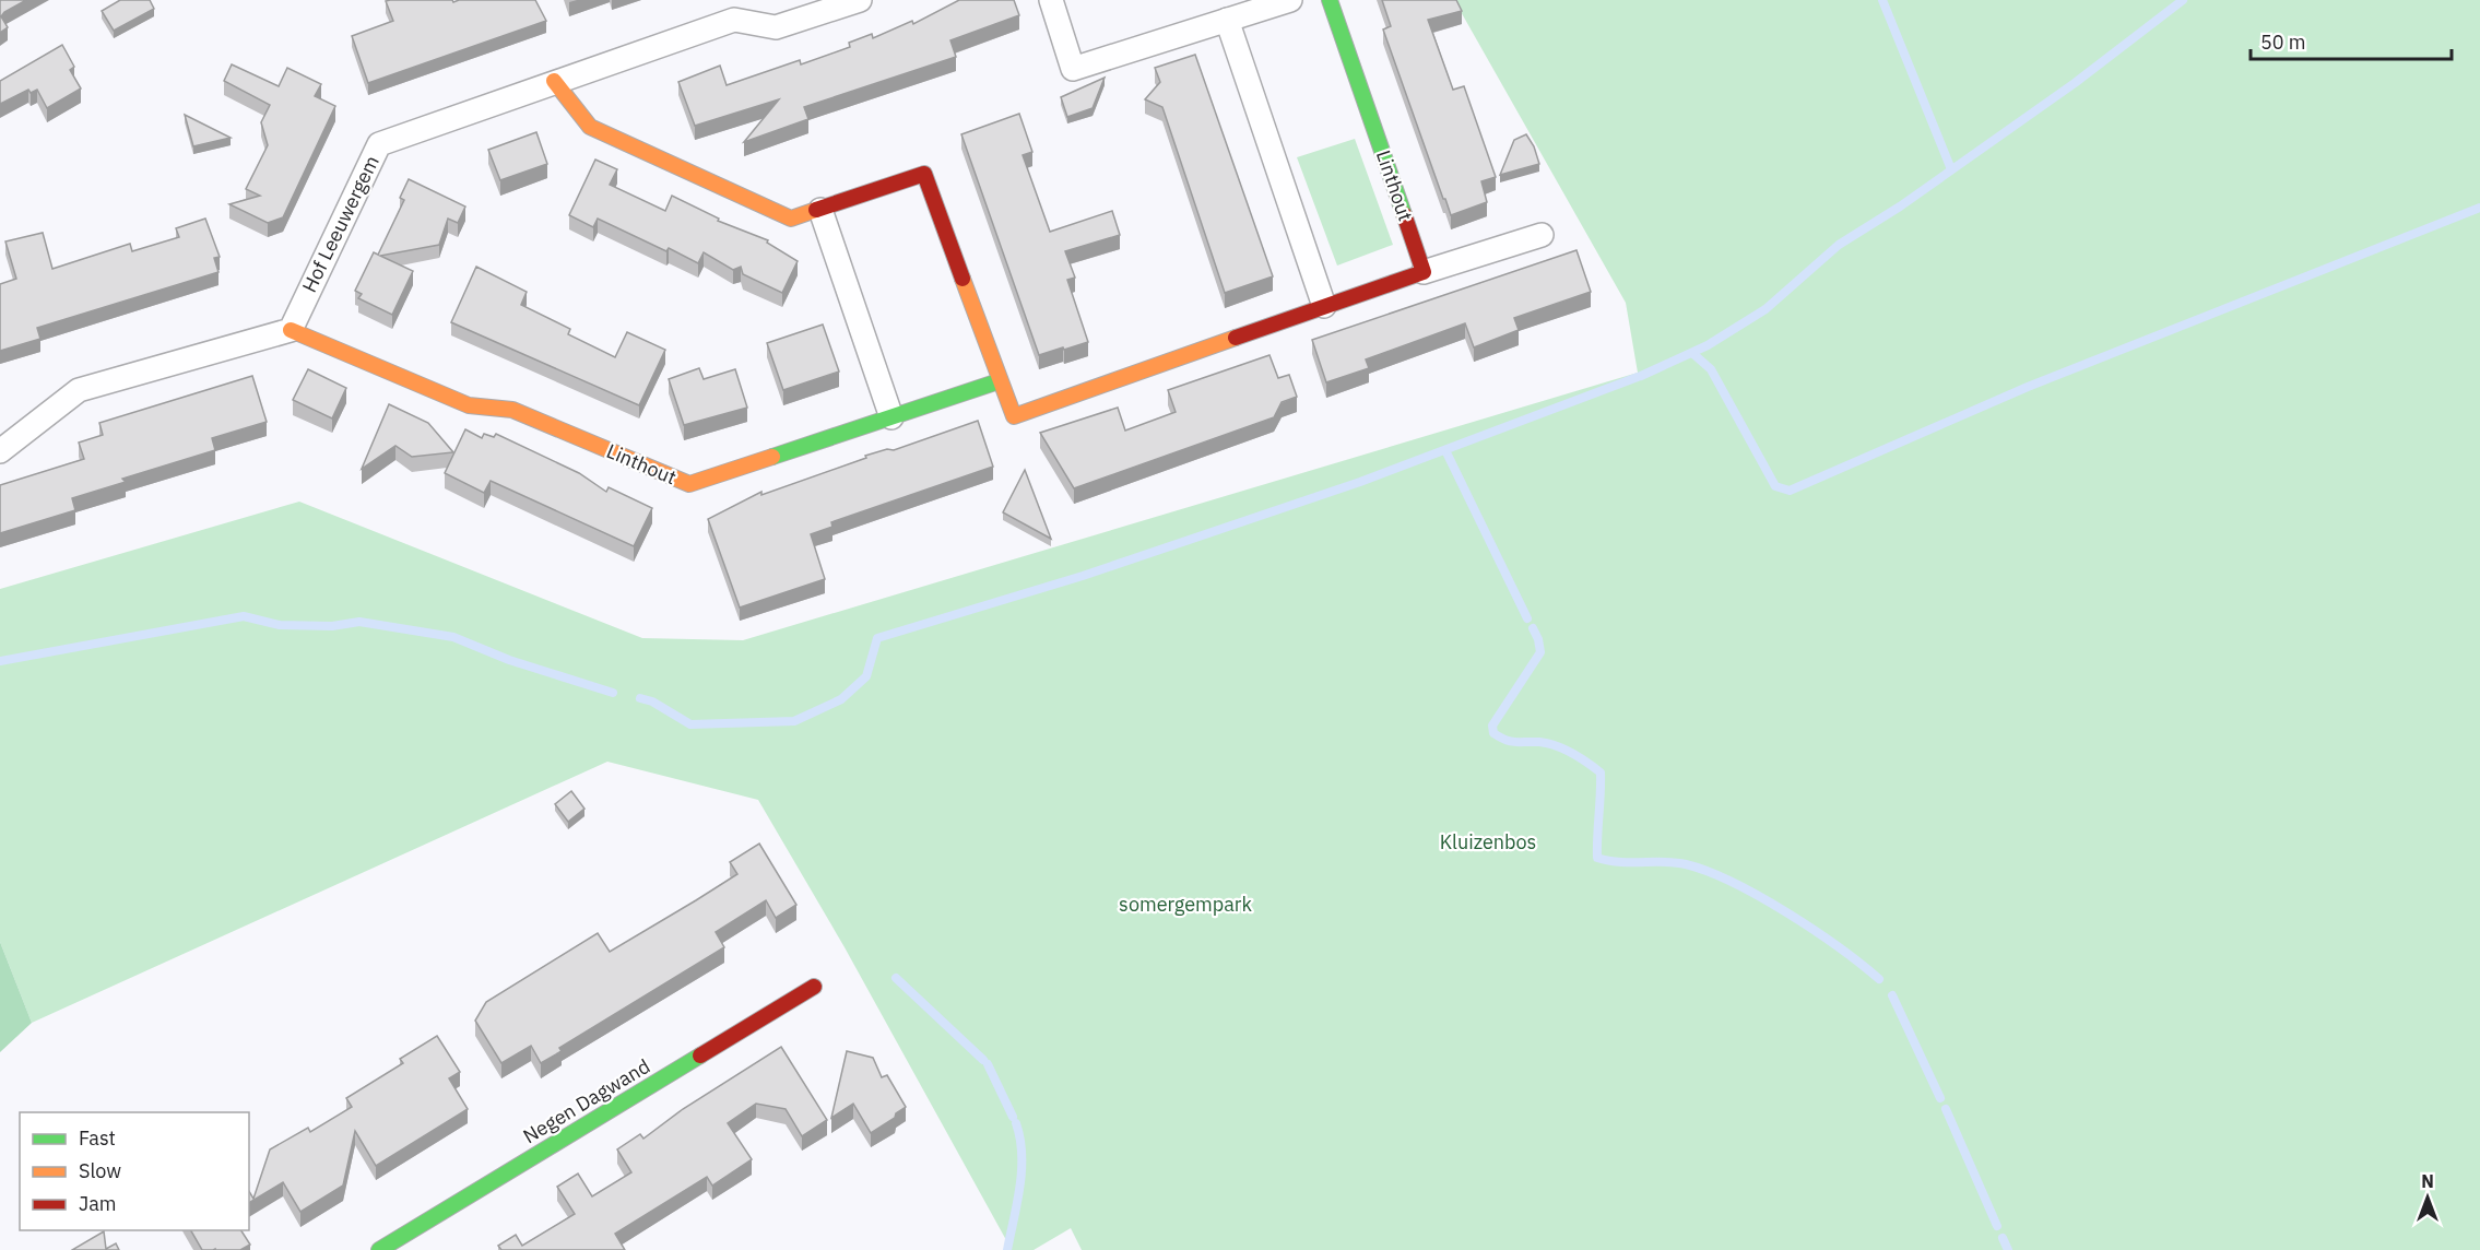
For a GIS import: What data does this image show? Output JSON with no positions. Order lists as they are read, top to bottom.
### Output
{
  "streets": {
    "street": ["Linthout", "Hof Leeuwergem", "Negen Dagwand"]
  },
  "crossings": [
    ["Linthout", "Hof Leeuwergem"]
  ],
  "parks": ["Kluizenbos", "somergempark"],
  "legend": ["Fast", "Slow", "Jam"],
  "scale_bar": "50 m",
  "north": "top"
}
